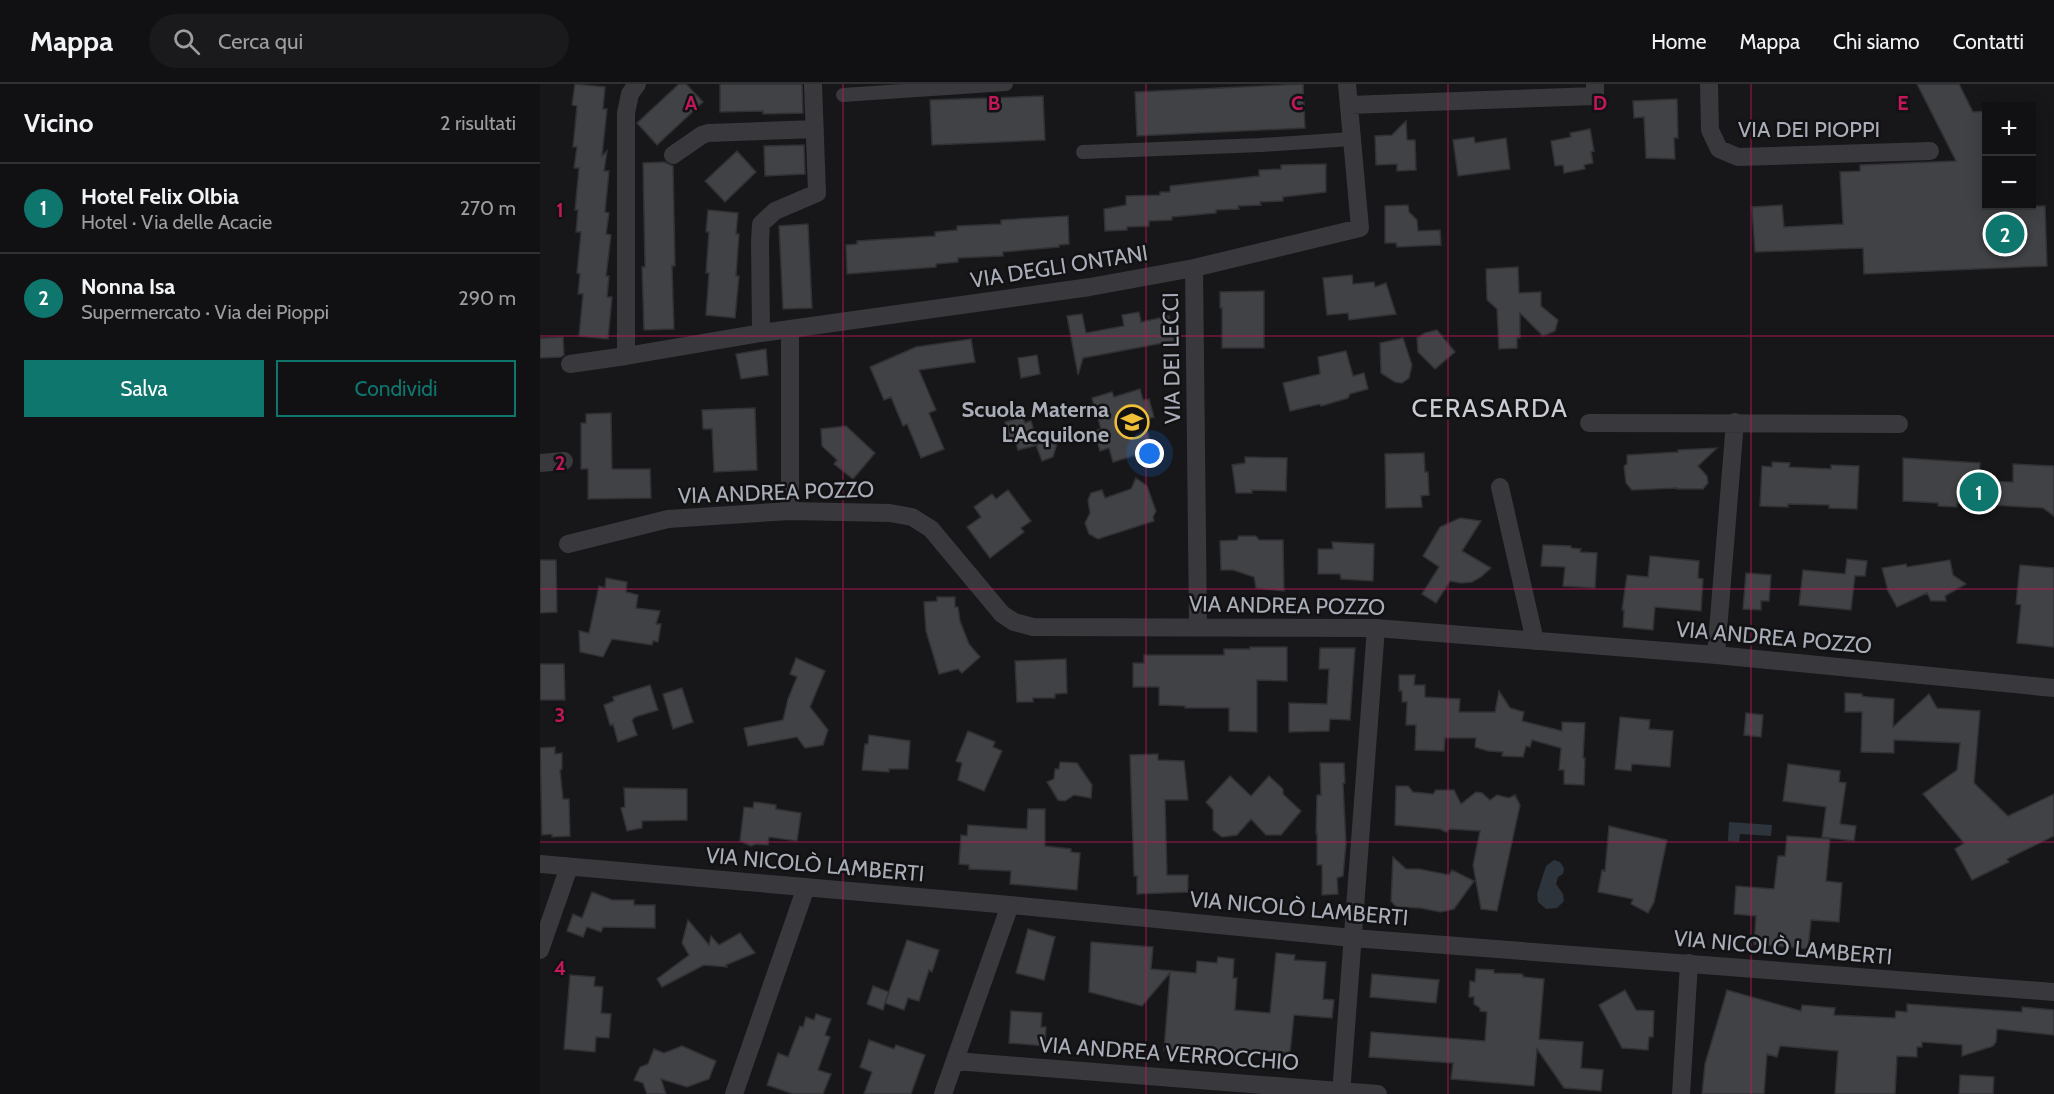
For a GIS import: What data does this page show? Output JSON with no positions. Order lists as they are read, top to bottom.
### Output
{
  "streets": {
    "street": [
      "VIA DEI PIOPPI",
      "VIA DEGLI ONTANI",
      "VIA DEI LECCI",
      "VIA ANDREA POZZO",
      "VIA NICOLÒ LAMBERTI",
      "VIA ANDREA VERROCCHIO"
    ]
  },
  "crossings": [
    ["VIA DEGLI ONTANI", "VIA DEI LECCI"],
    ["VIA DEI LECCI", "VIA ANDREA POZZO"]
  ],
  "districts": ["CERASARDA"],
  "places": {
    "school or university": ["Scuola Materna L'Acquilone"]
  },
  "page": {
    "header": "Mappa",
    "search": "Cerca qui",
    "nav": [
      "Home",
      "Mappa",
      "Chi siamo",
      "Contatti"
    ],
    "heading": ["Vicino", "2 risultati"],
    "map_buttons": ["+", "−"],
    "list": [
      {
        "mark": "1",
        "name": "Hotel Felix Olbia",
        "note": "Hotel · Via delle Acacie",
        "value": "270 m"
      },
      {
        "mark": "2",
        "name": "Nonna Isa",
        "note": "Supermercato · Via dei Pioppi",
        "value": "290 m"
      }
    ],
    "pins": ["2", "1"],
    "buttons": ["Salva", "Condividi"]
  },
  "grid": {
    "columns": [
      "A",
      "B",
      "C",
      "D",
      "E"
    ],
    "rows": [
      "1",
      "2",
      "3",
      "4"
    ]
  }
}
